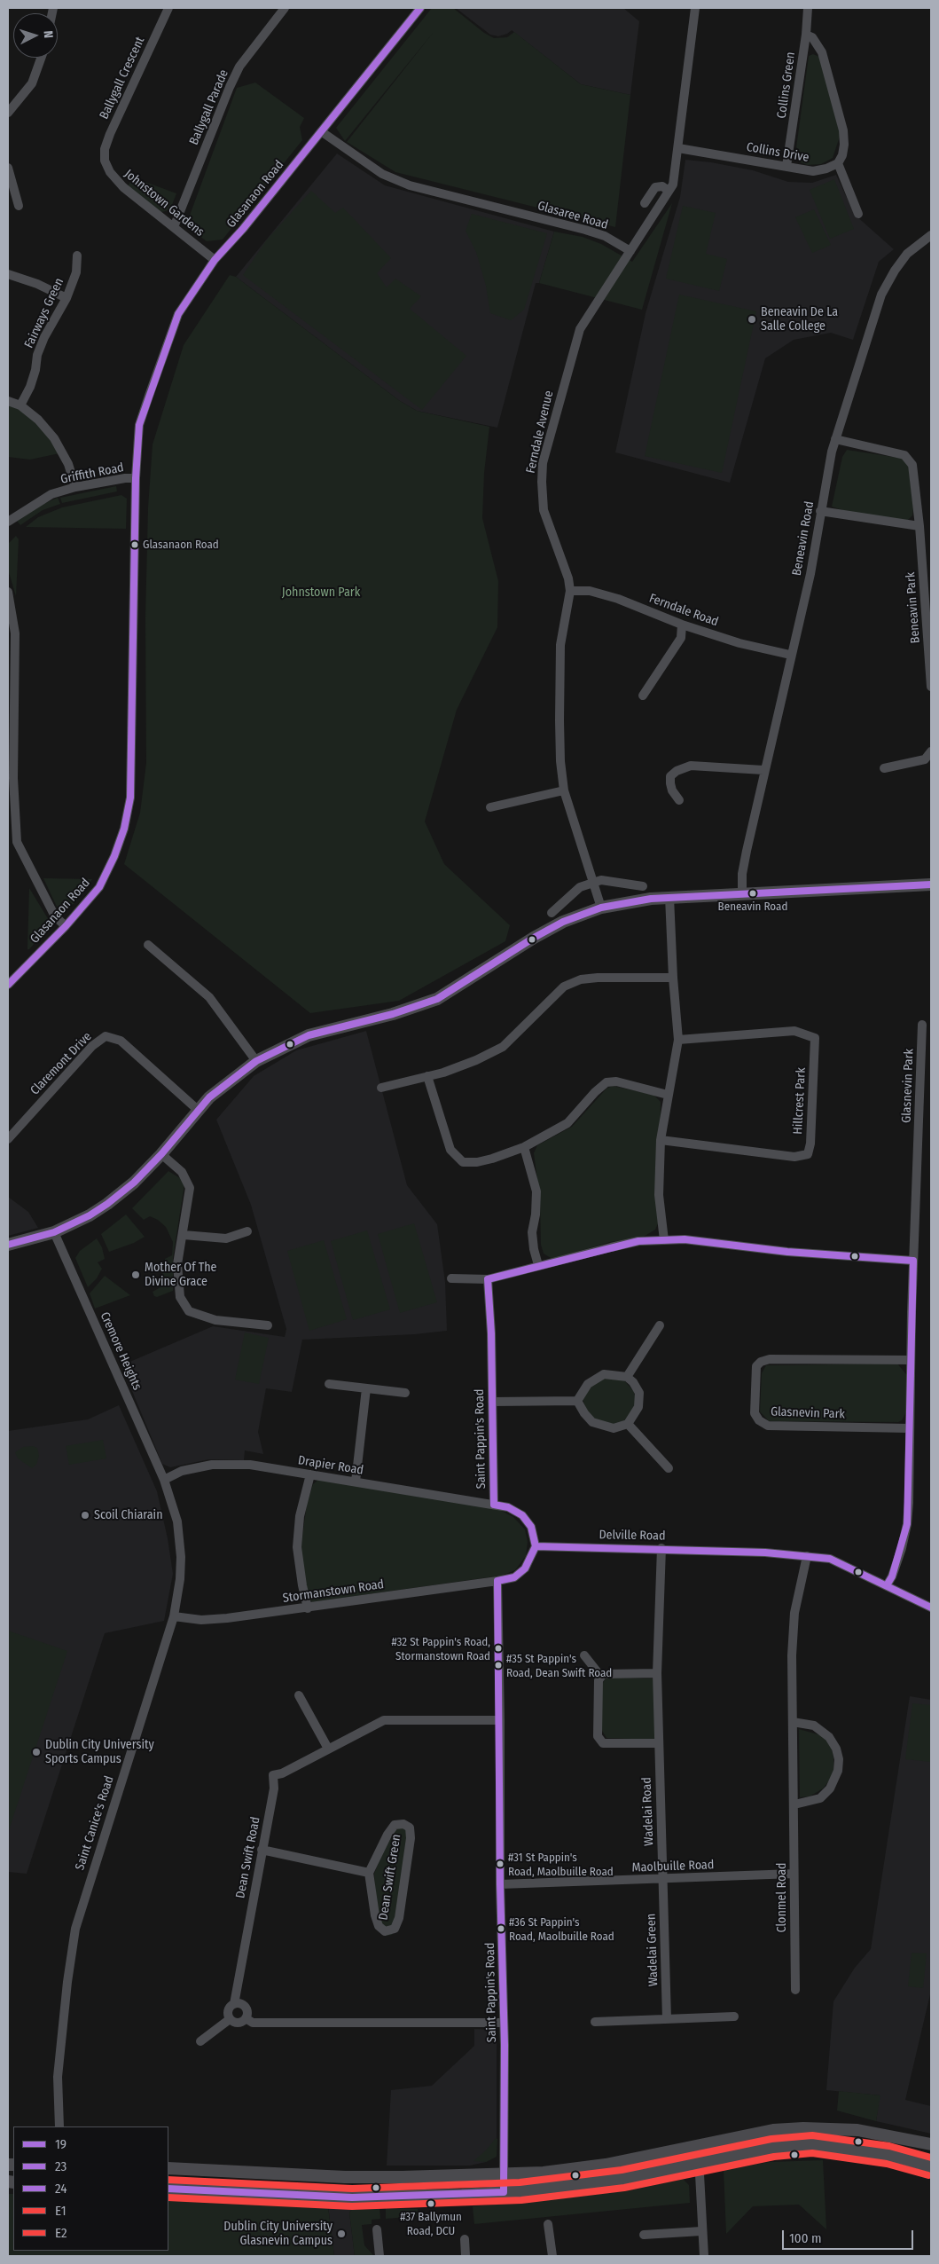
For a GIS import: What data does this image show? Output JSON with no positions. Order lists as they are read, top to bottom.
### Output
{
  "streets": {
    "street": [
      "Ballygall Crescent",
      "Collins Green",
      "Ballygall Parade",
      "Collins Drive",
      "Glasanaon Road",
      "Johnstown Gardens",
      "Glasaree Road",
      "Fairways Green",
      "Ferndale Avenue",
      "Griffith Road",
      "Beneavin Road",
      "Beneavin Park",
      "Ferndale Road",
      "Claremont Drive",
      "Glasnevin Park",
      "Hillcrest Park",
      "Cremore Heights",
      "Saint Pappin's Road",
      "Drapier Road",
      "Delville Road",
      "Stormanstown Road",
      "Wadelai Road",
      "Saint Canice's Road",
      "Dean Swift Road",
      "Maolbuille Road",
      "Dean Swift Green",
      "Clonmel Road",
      "Wadelai Green"
    ]
  },
  "crossings": [
    ["Ballygall Crescent", "Johnstown Gardens"],
    ["Collins Green", "Collins Drive"],
    ["Ballygall Parade", "Johnstown Gardens"],
    ["Glasanaon Road", "Johnstown Gardens"],
    ["Glasanaon Road", "Glasaree Road"],
    ["Glasanaon Road", "Griffith Road"],
    ["Glasaree Road", "Ferndale Avenue"],
    ["Ferndale Avenue", "Ferndale Road"],
    ["Beneavin Road", "Beneavin Park"],
    ["Beneavin Road", "Ferndale Road"],
    ["Glasnevin Park", "Delville Road"],
    ["Cremore Heights", "Drapier Road"],
    ["Cremore Heights", "Saint Canice's Road"],
    ["Saint Pappin's Road", "Drapier Road"],
    ["Saint Pappin's Road", "Delville Road"],
    ["Saint Pappin's Road", "Stormanstown Road"],
    ["Saint Pappin's Road", "Dean Swift Road"],
    ["Saint Pappin's Road", "Maolbuille Road"],
    ["Drapier Road", "Saint Canice's Road"],
    ["Delville Road", "Wadelai Road"],
    ["Delville Road", "Clonmel Road"],
    ["Stormanstown Road", "Saint Canice's Road"],
    ["Wadelai Road", "Maolbuille Road"],
    ["Wadelai Road", "Wadelai Green"],
    ["Dean Swift Road", "Dean Swift Green"],
    ["Maolbuille Road", "Clonmel Road"],
    ["Maolbuille Road", "Wadelai Green"]
  ],
  "parks": ["Johnstown Park"],
  "places": [
    "Beneavin De La Salle College",
    "Glasanaon Road",
    "Beneavin Road",
    "Mother Of The Divine Grace",
    "Scoil Chiarain",
    "#32 St Pappin's Road, Stormanstown Road",
    "#35 St Pappin's Road, Dean Swift Road",
    "Dublin City University Sports Campus",
    "#31 St Pappin's Road, Maolbuille Road",
    "#36 St Pappin's Road, Maolbuille Road",
    "#37 Ballymun Road, DCU",
    "Dublin City University Glasnevin Campus"
  ],
  "lines": [
    "transit line 23",
    "transit line 24",
    "transit line 19",
    "transit line E2",
    "transit line E1"
  ],
  "legend": [
    "19",
    "23",
    "24",
    "E1",
    "E2"
  ],
  "scale_bar": "100 m",
  "north": "right"
}
